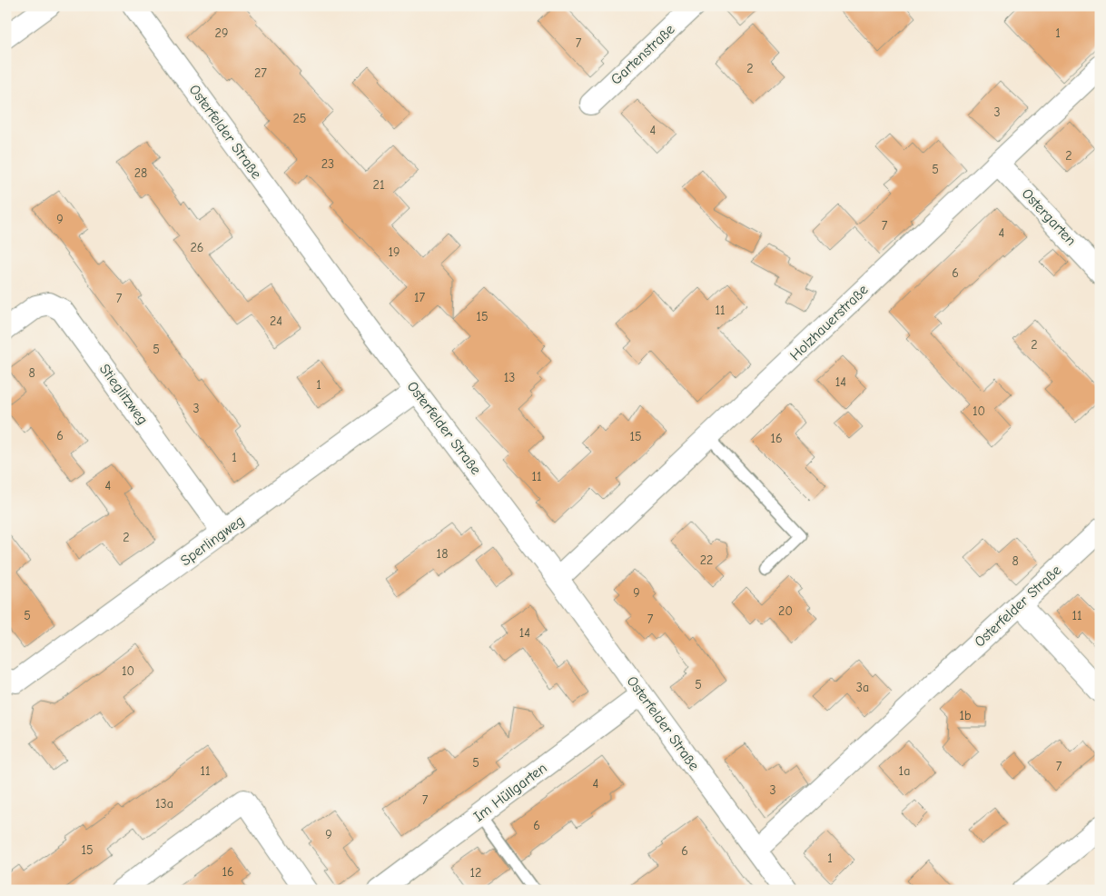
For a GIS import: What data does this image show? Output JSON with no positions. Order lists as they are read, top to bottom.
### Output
{
  "streets": {
    "street": [
      "Gartenstraße",
      "Osterfelder Straße",
      "Ostergarten",
      "Holzhauerstraße",
      "Stieglitzweg",
      "Sperlingweg",
      "Im Hüllgarten"
    ]
  },
  "crossings": [
    ["Osterfelder Straße", "Holzhauerstraße"],
    ["Osterfelder Straße", "Sperlingweg"],
    ["Osterfelder Straße", "Im Hüllgarten"],
    ["Ostergarten", "Holzhauerstraße"],
    ["Stieglitzweg", "Sperlingweg"]
  ],
  "house_numbers": [
    "29",
    "1",
    "7",
    "2",
    "27",
    "3",
    "25",
    "4",
    "2",
    "23",
    "5",
    "28",
    "21",
    "9",
    "7",
    "4",
    "26",
    "19",
    "6",
    "17",
    "7",
    "11",
    "15",
    "24",
    "2",
    "5",
    "8",
    "13",
    "14",
    "1",
    "3",
    "10",
    "6",
    "15",
    "16",
    "1",
    "11",
    "4",
    "2",
    "18",
    "22",
    "8",
    "9",
    "20",
    "5",
    "11",
    "7",
    "14",
    "10",
    "5",
    "3a",
    "1b",
    "5",
    "7",
    "11",
    "1a",
    "4",
    "3",
    "7",
    "13a",
    "6",
    "9",
    "15",
    "6",
    "1",
    "16",
    "12"
  ]
}
